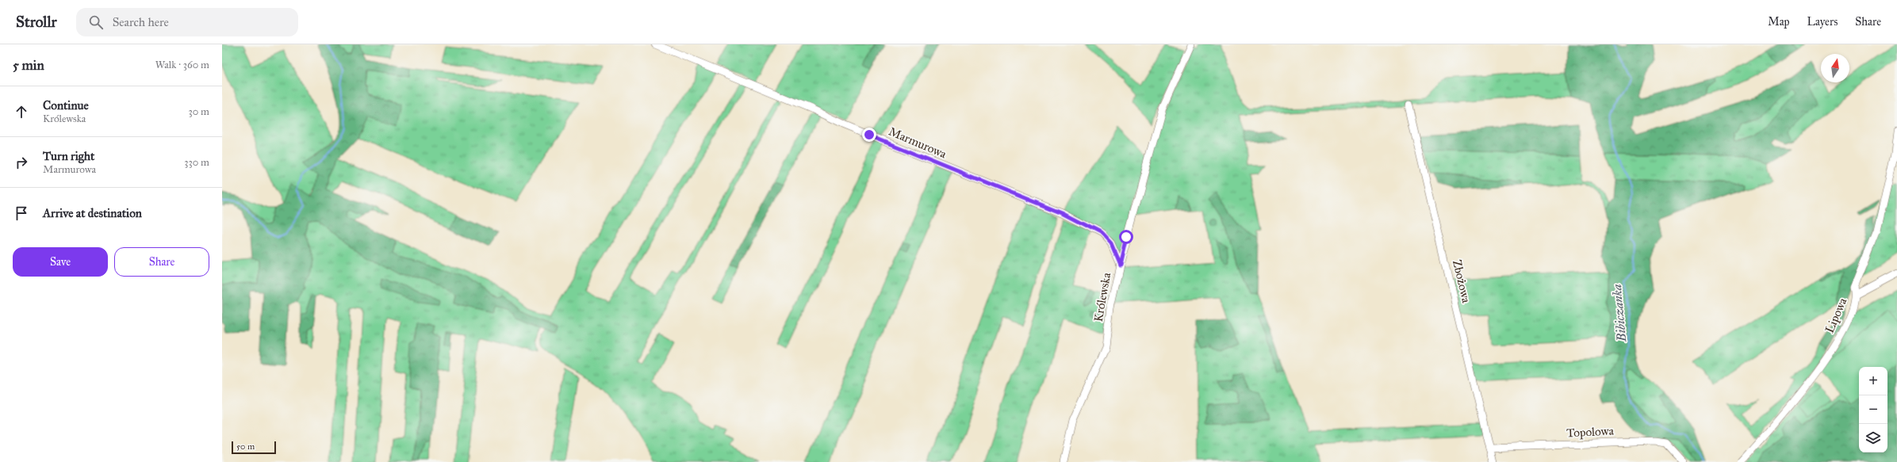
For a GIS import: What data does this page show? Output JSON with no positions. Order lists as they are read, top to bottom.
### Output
{
  "streets": {
    "street": [
      "Marmurowa",
      "Zbożowa",
      "Królewska",
      "Lipowa",
      "Topolowa"
    ]
  },
  "crossings": [
    ["Marmurowa", "Królewska"],
    ["Zbożowa", "Topolowa"]
  ],
  "water": ["Bibiczanka"],
  "scale_bar": "50 m",
  "north": "top",
  "page": {
    "header": "Strollr",
    "search": "Search here",
    "nav": ["Map", "Layers", "Share"],
    "heading": ["5 min", "Walk · 360 m"],
    "list": [
      ["Continue", "Królewska", "30 m"],
      ["Turn right", "Marmurowa", "330 m"],
      "Arrive at destination"
    ],
    "buttons": ["Save", "Share"],
    "map_buttons": ["+", "−"],
    "scale": "50 m"
  }
}
